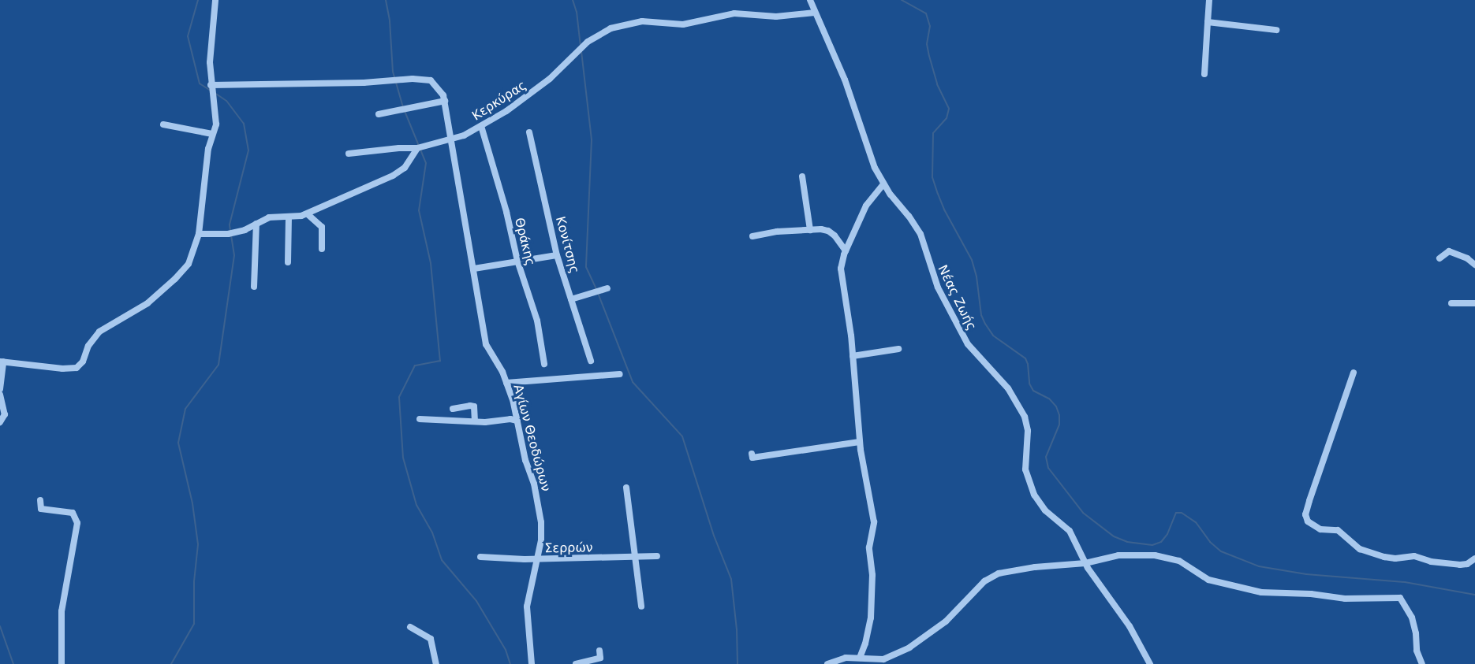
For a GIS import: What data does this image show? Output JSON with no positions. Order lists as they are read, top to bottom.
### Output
{
  "streets": {
    "street": [
      "Κερκύρας",
      "Θράκης",
      "Κονίτσης",
      "Νέας Ζωής",
      "Αγίων Θεοδώρων",
      "Σερρών"
    ]
  },
  "crossings": [
    ["Κερκύρας", "Θράκης"],
    ["Κερκύρας", "Νέας Ζωής"],
    ["Κερκύρας", "Αγίων Θεοδώρων"],
    ["Αγίων Θεοδώρων", "Σερρών"]
  ]
}
